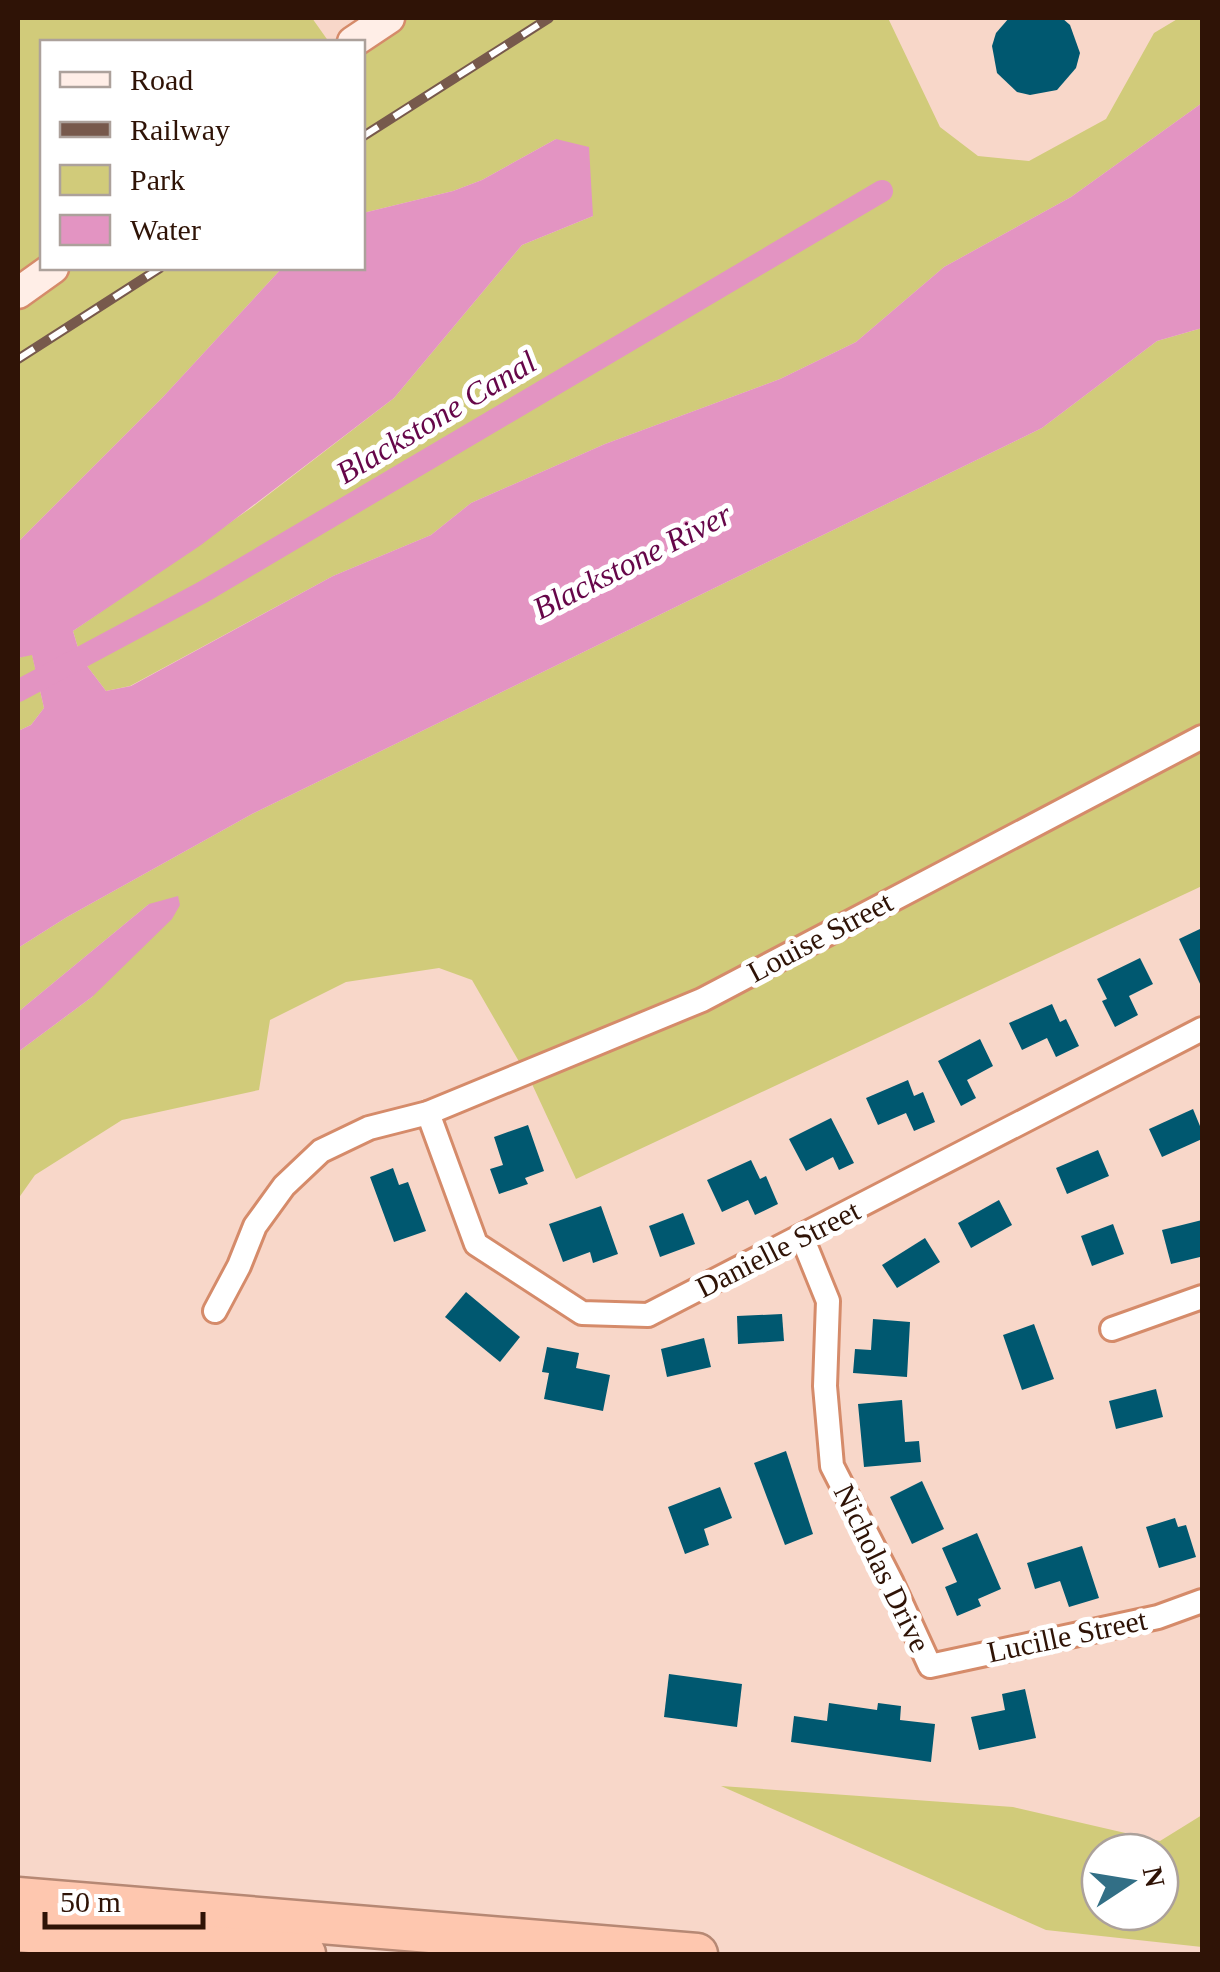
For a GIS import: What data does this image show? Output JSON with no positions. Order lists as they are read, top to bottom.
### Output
{
  "streets": {
    "street": [
      "Louise Street",
      "Danielle Street",
      "Nicholas Drive",
      "Lucille Street"
    ]
  },
  "crossings": [
    ["Louise Street", "Danielle Street"],
    ["Danielle Street", "Nicholas Drive"],
    ["Nicholas Drive", "Lucille Street"]
  ],
  "water": ["Blackstone Canal", "Blackstone River"],
  "legend": [
    "Road",
    "Railway",
    "Park",
    "Water"
  ],
  "scale_bar": "50 m",
  "north": "right"
}
